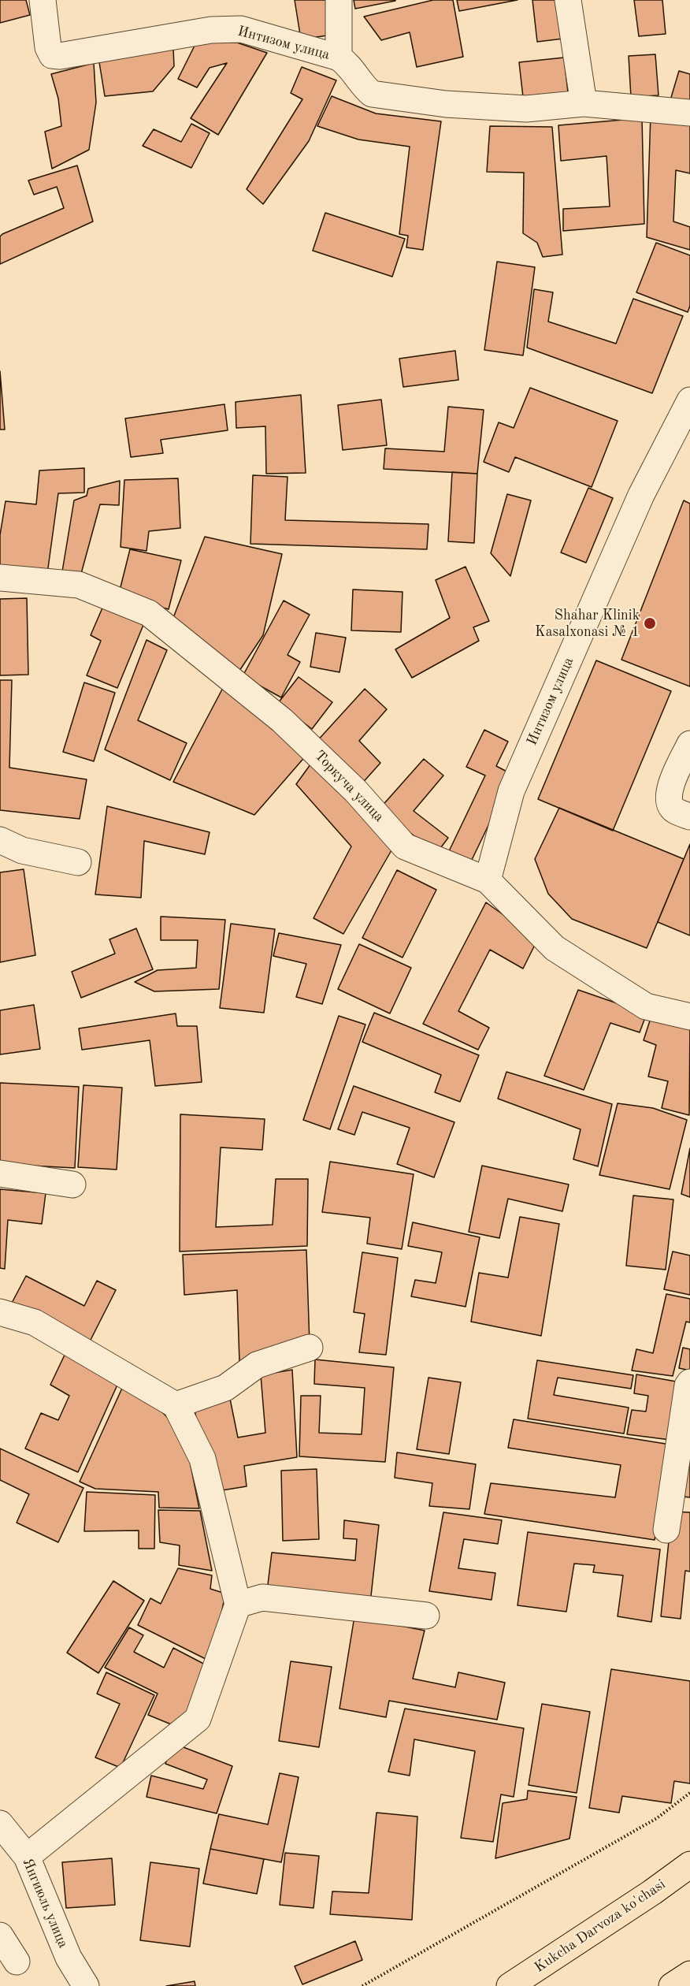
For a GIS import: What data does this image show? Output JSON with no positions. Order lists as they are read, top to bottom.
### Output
{
  "streets": {
    "main road": ["Kukcha Darvoza ko'chasi"],
    "street": ["Интизом улица", "Торкуча улица", "Янгиюль улица"]
  },
  "crossings": [
    ["Интизом улица", "Торкуча улица"]
  ],
  "places": ["Shahar Klinik Kasalxonasi № 1"]
}
